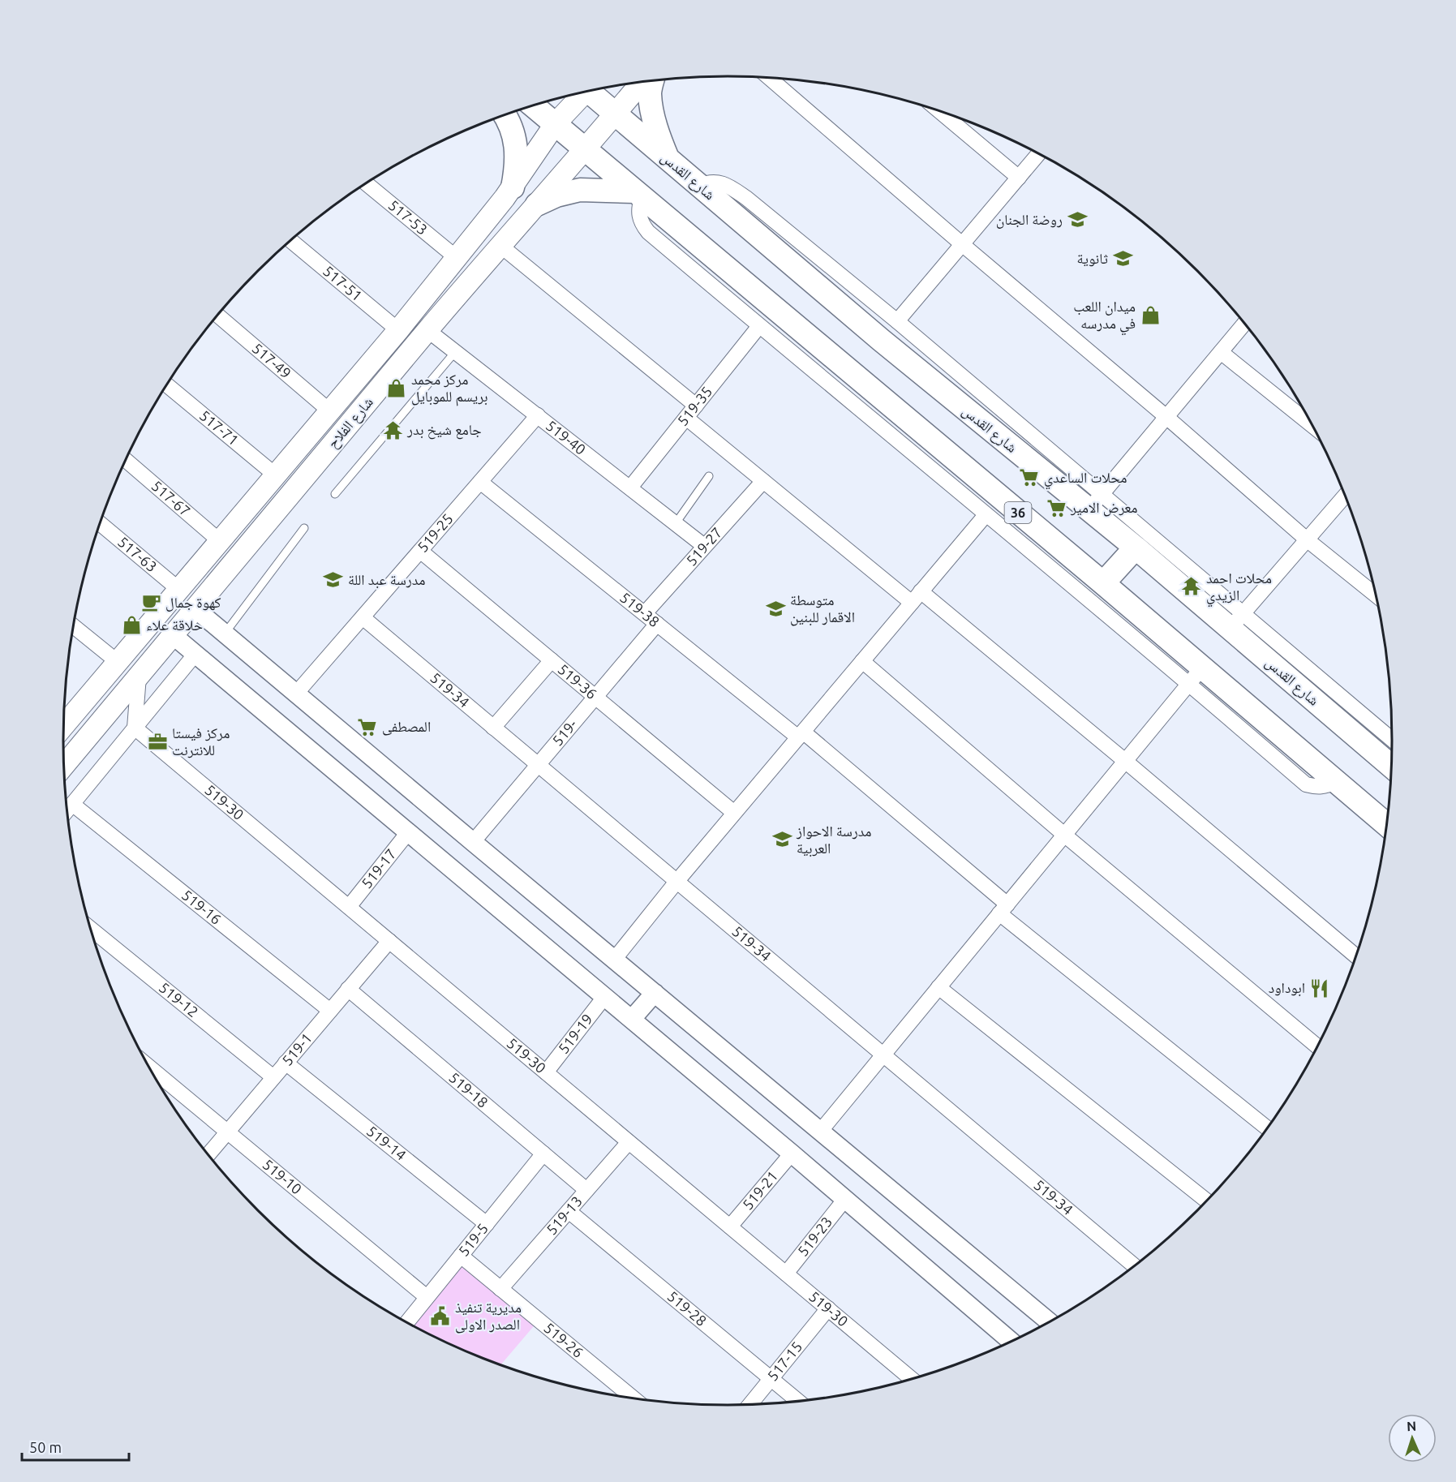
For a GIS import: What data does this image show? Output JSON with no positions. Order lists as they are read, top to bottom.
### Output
{
  "streets": {
    "main road": ["شارع القدس", "شارع الفلاح", "36"],
    "street": [
      "517-53",
      "517-51",
      "517-49",
      "519-35",
      "517-71",
      "519-40",
      "517-67",
      "519-25",
      "519-27",
      "517-63",
      "519-38",
      "519-36",
      "519-34",
      "519-",
      "519-30",
      "519-17",
      "519-16",
      "519-12",
      "519-19",
      "519-1",
      "519-18",
      "519-14",
      "519-10",
      "519-21",
      "519-13",
      "519-23",
      "519-5",
      "519-28",
      "519-26",
      "517-15"
    ]
  },
  "crossings": [
    ["شارع القدس", "شارع الفلاح"],
    ["517-53", "شارع الفلاح"],
    ["517-51", "شارع الفلاح"],
    ["517-49", "شارع الفلاح"],
    ["519-35", "519-40"],
    ["شارع الفلاح", "517-71"],
    ["شارع الفلاح", "519-40"],
    ["شارع الفلاح", "517-67"],
    ["شارع الفلاح", "36"],
    ["شارع الفلاح", "517-63"],
    ["519-40", "519-25"],
    ["519-40", "519-27"],
    ["519-25", "519-38"],
    ["519-25", "519-36"],
    ["519-25", "519-34"],
    ["519-27", "519-38"],
    ["519-38", "519-"],
    ["519-36", "519-"],
    ["519-34", "519-"],
    ["519-30", "519-17"],
    ["519-30", "519-19"],
    ["519-30", "519-1"],
    ["519-30", "519-21"],
    ["519-30", "519-13"],
    ["519-30", "519-23"],
    ["519-30", "517-15"],
    ["519-16", "519-1"],
    ["519-12", "519-1"],
    ["519-1", "519-18"],
    ["519-1", "519-14"],
    ["519-1", "519-10"],
    ["519-18", "519-13"],
    ["519-18", "519-5"],
    ["519-14", "519-5"],
    ["519-10", "519-5"],
    ["519-13", "519-28"],
    ["519-13", "519-26"],
    ["519-5", "519-26"],
    ["519-28", "517-15"]
  ],
  "places": {
    "school or university": [
      "روضة الجنان",
      "ثانوية",
      "مدرسة عبد اللة",
      "متوسطة الاقمار للبنين",
      "مدرسة الاحواز العربية"
    ],
    "shop": ["ميدان اللعب في مدرسه", "مركز محمد بريسم للموبايل", "حلاقة علاء"],
    "temple": ["جامع شيخ بدر", "محلات احمد الزيدي"],
    "supermarket": ["محلات الساعدي", "معرض الامير", "المصطفى"],
    "cafe": ["كهوة جمال"],
    "office": ["مركز فيستا للانترنت"],
    "restaurant": ["ابوداود"],
    "public building": ["مديرية تنفيذ الصدر الاولى"]
  },
  "scale_bar": "50 m",
  "north": "top"
}
